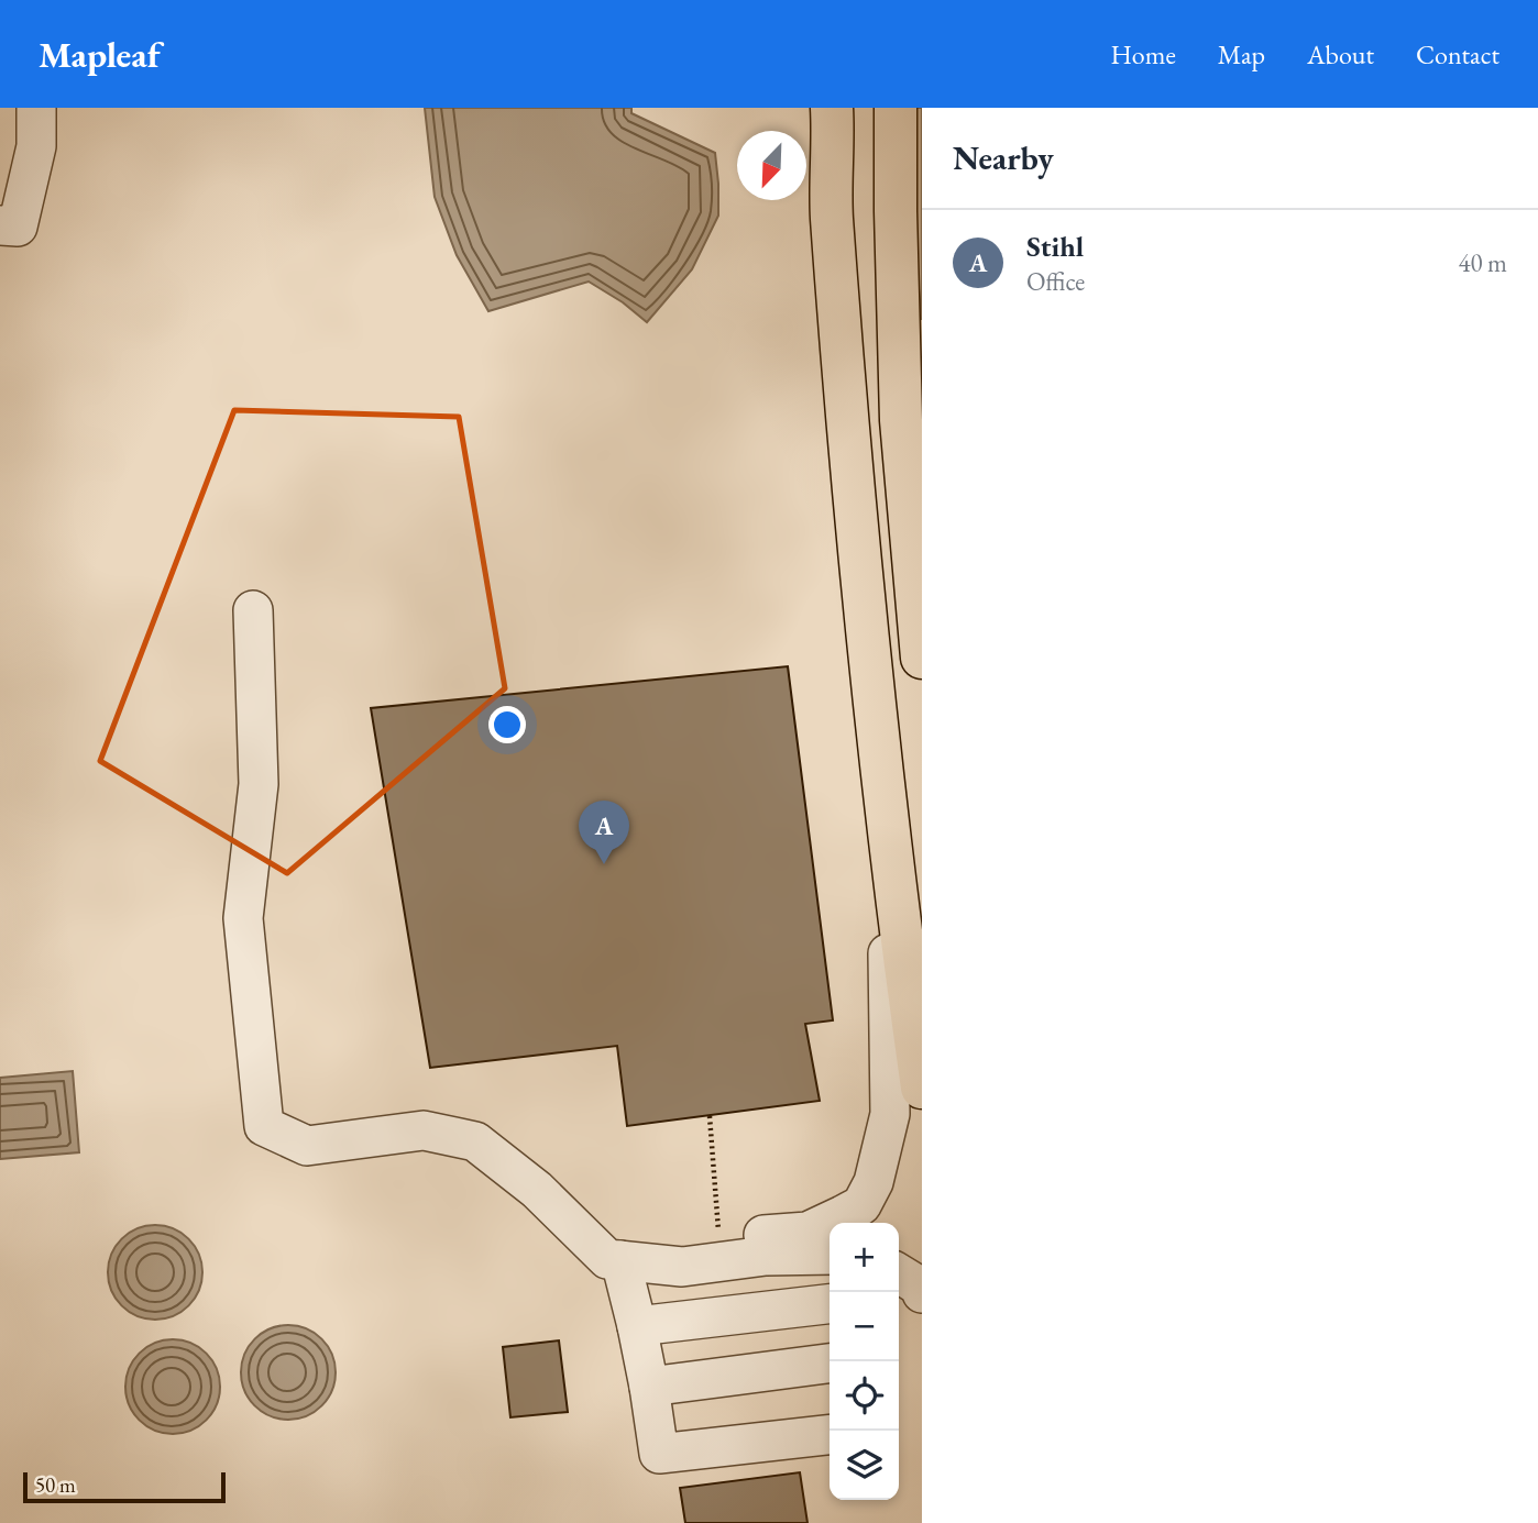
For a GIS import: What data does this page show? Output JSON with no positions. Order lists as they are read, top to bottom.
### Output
{
  "scale_bar": "50 m",
  "north": "bottom left",
  "page": {
    "header": "Mapleaf",
    "nav": [
      "Home",
      "Map",
      "About",
      "Contact"
    ],
    "heading": "Nearby",
    "list": [
      {
        "mark": "A",
        "name": "Stihl",
        "note": "Office",
        "value": "40 m"
      }
    ],
    "pins": "A",
    "map_buttons": ["+", "−"],
    "scale": "50 m"
  }
}
